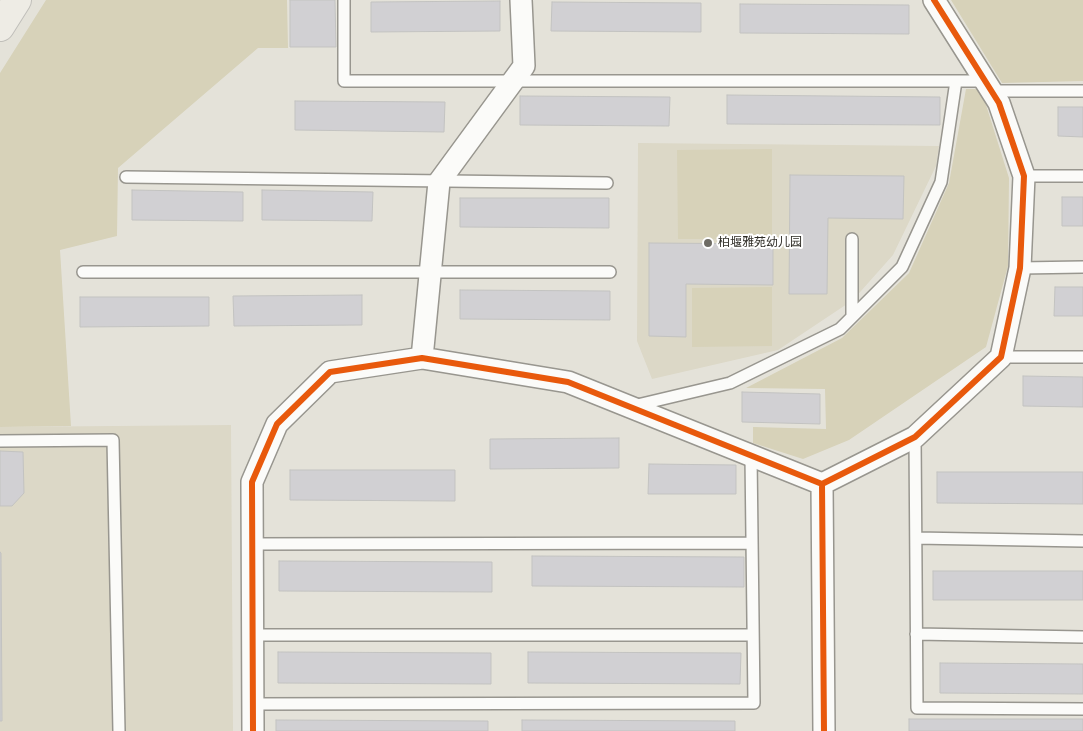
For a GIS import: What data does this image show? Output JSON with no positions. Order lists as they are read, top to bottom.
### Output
{
  "places": ["柏堰雅苑幼儿园"]
}
